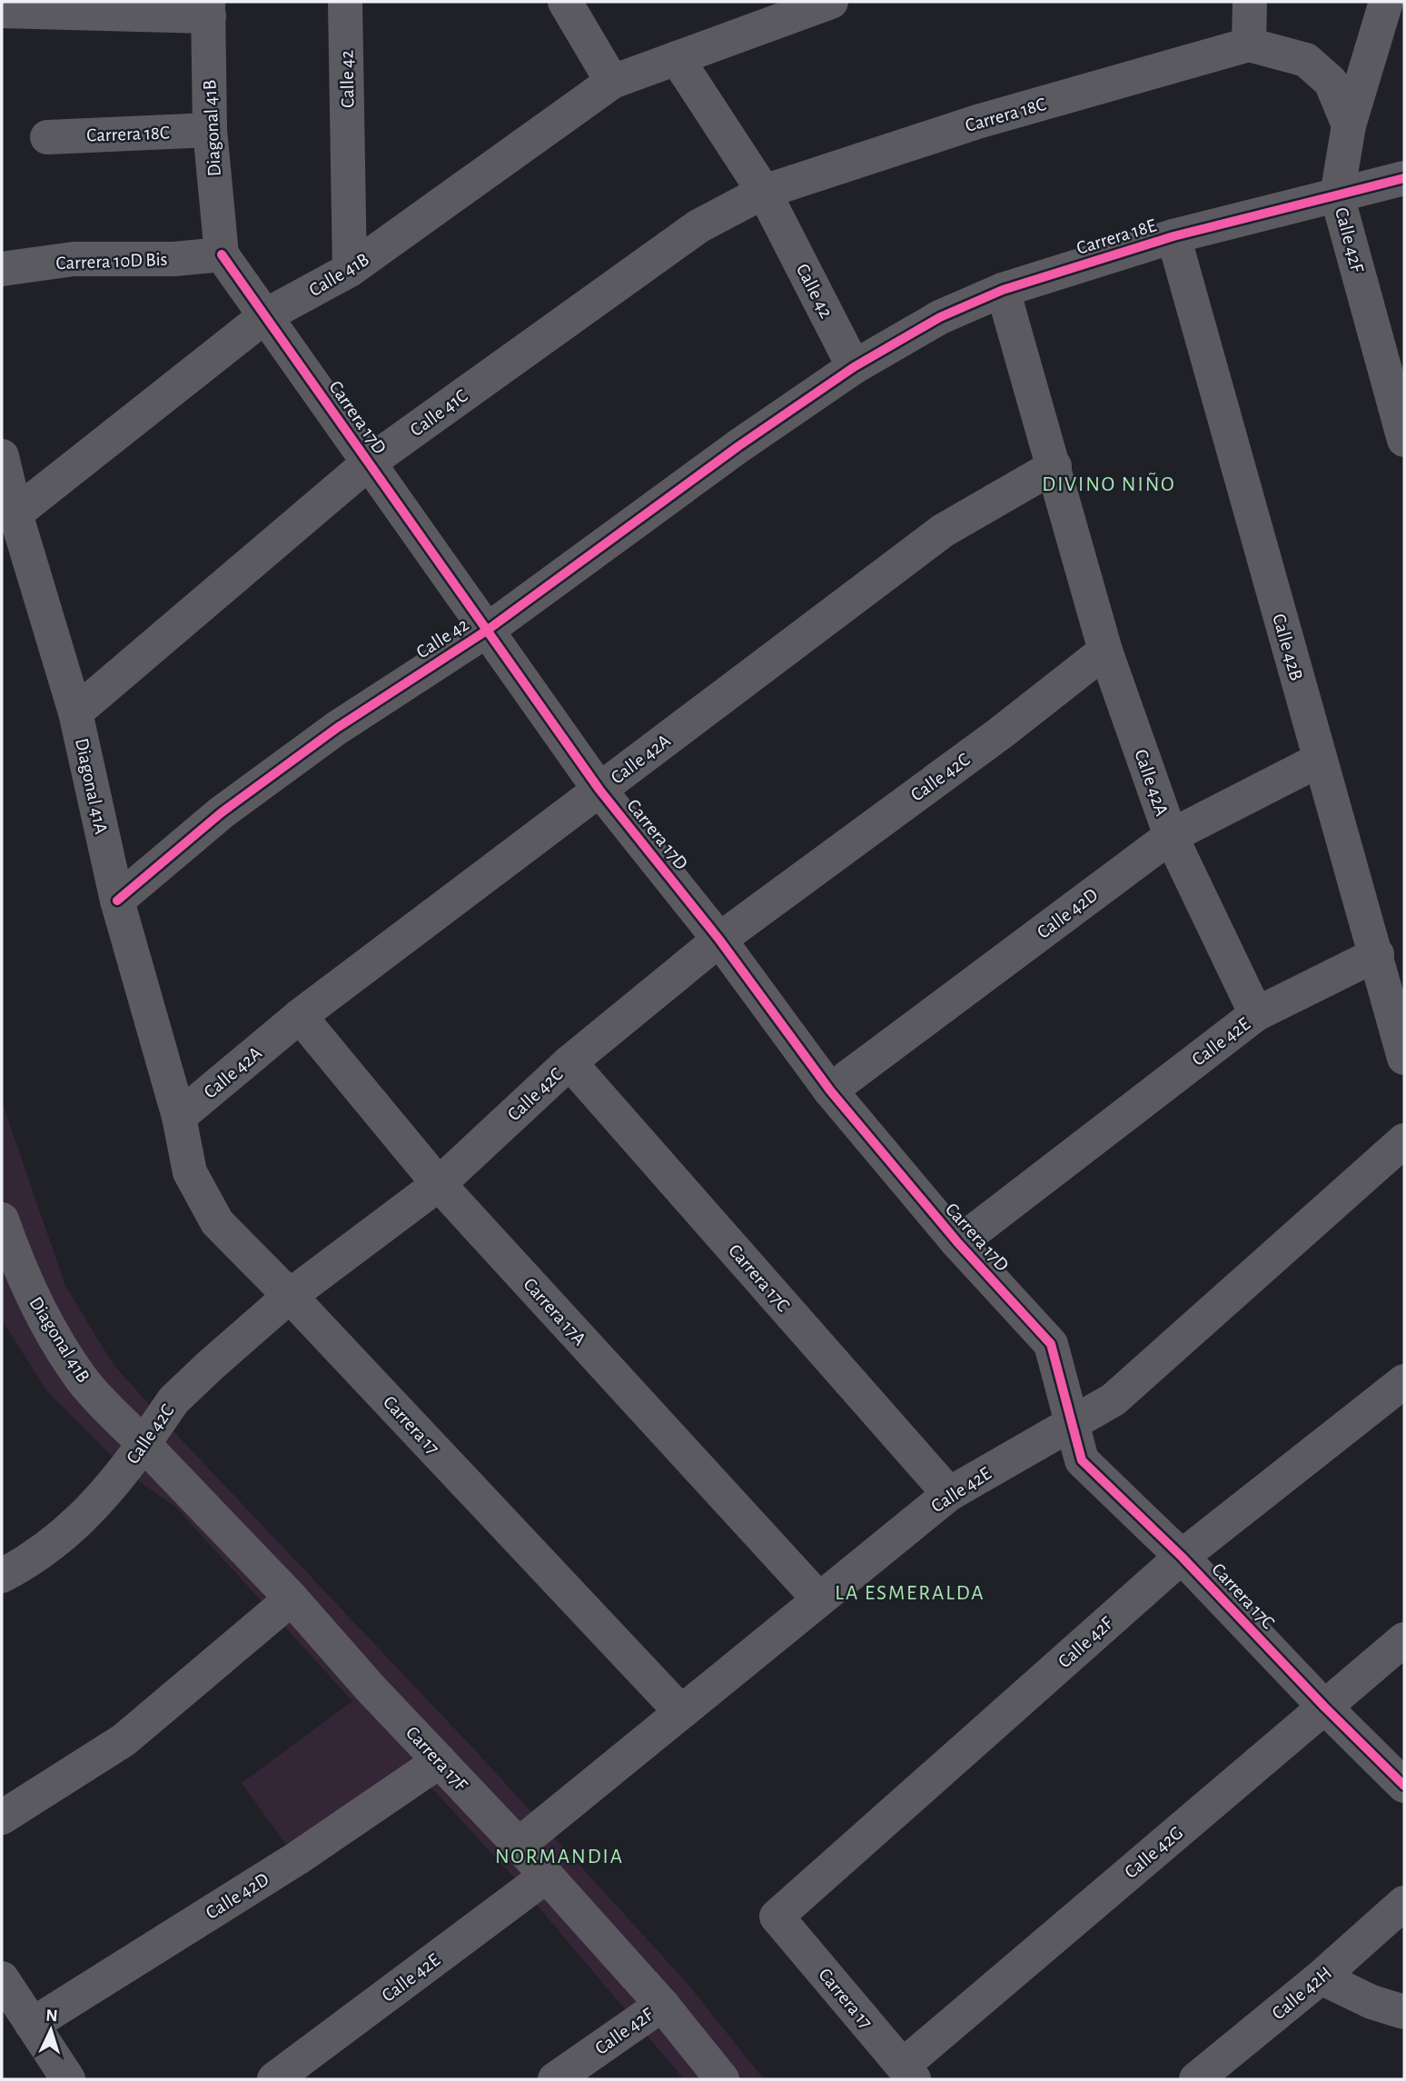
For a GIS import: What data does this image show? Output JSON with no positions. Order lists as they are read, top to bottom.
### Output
{
  "streets": {
    "street": [
      "Calle 42",
      "Carrera 18C",
      "Diagonal 41B",
      "Carrera 18E",
      "Calle 42F",
      "Carrera 10D Bis",
      "Calle 41B",
      "Calle 41C",
      "Carrera 17D",
      "Calle 42B",
      "Calle 42A",
      "Calle 42C",
      "Diagonal 41A",
      "Calle 42D",
      "Calle 42E",
      "Carrera 17C",
      "Carrera 17A",
      "Carrera 17",
      "Carrera 17F",
      "Calle 42G",
      "Calle 42H"
    ]
  },
  "crossings": [
    ["Calle 42", "Carrera 18C"],
    ["Calle 42", "Carrera 18E"],
    ["Calle 42", "Calle 41B"],
    ["Calle 42", "Calle 41C"],
    ["Calle 42", "Carrera 17D"],
    ["Calle 42", "Diagonal 41A"],
    ["Carrera 18C", "Diagonal 41B"],
    ["Carrera 18C", "Calle 41C"],
    ["Diagonal 41B", "Carrera 10D Bis"],
    ["Diagonal 41B", "Carrera 17D"],
    ["Diagonal 41B", "Calle 42C"],
    ["Diagonal 41B", "Carrera 17F"],
    ["Carrera 18E", "Calle 42F"],
    ["Carrera 18E", "Calle 42B"],
    ["Carrera 18E", "Calle 42A"],
    ["Calle 42F", "Carrera 17C"],
    ["Calle 42F", "Carrera 17"],
    ["Calle 42F", "Carrera 17F"],
    ["Carrera 10D Bis", "Carrera 17D"],
    ["Calle 41B", "Carrera 17D"],
    ["Calle 41B", "Diagonal 41A"],
    ["Calle 41C", "Carrera 17D"],
    ["Calle 41C", "Diagonal 41A"],
    ["Carrera 17D", "Calle 42A"],
    ["Carrera 17D", "Calle 42C"],
    ["Carrera 17D", "Calle 42D"],
    ["Carrera 17D", "Calle 42E"],
    ["Carrera 17D", "Carrera 17C"],
    ["Calle 42B", "Calle 42D"],
    ["Calle 42B", "Calle 42E"],
    ["Calle 42A", "Calle 42C"],
    ["Calle 42A", "Diagonal 41A"],
    ["Calle 42A", "Calle 42D"],
    ["Calle 42A", "Calle 42E"],
    ["Calle 42A", "Carrera 17A"],
    ["Calle 42A", "Carrera 17"],
    ["Calle 42C", "Carrera 17C"],
    ["Calle 42C", "Carrera 17A"],
    ["Calle 42C", "Carrera 17"],
    ["Calle 42C", "Carrera 17F"],
    ["Diagonal 41A", "Carrera 17"],
    ["Calle 42D", "Carrera 17F"],
    ["Calle 42E", "Carrera 17C"],
    ["Calle 42E", "Carrera 17A"],
    ["Calle 42E", "Carrera 17"],
    ["Calle 42E", "Carrera 17F"],
    ["Carrera 17C", "Calle 42G"],
    ["Carrera 17", "Calle 42G"]
  ],
  "districts": ["DIVINO NIÑO", "LA ESMERALDA", "NORMANDIA"],
  "north": "top"
}
